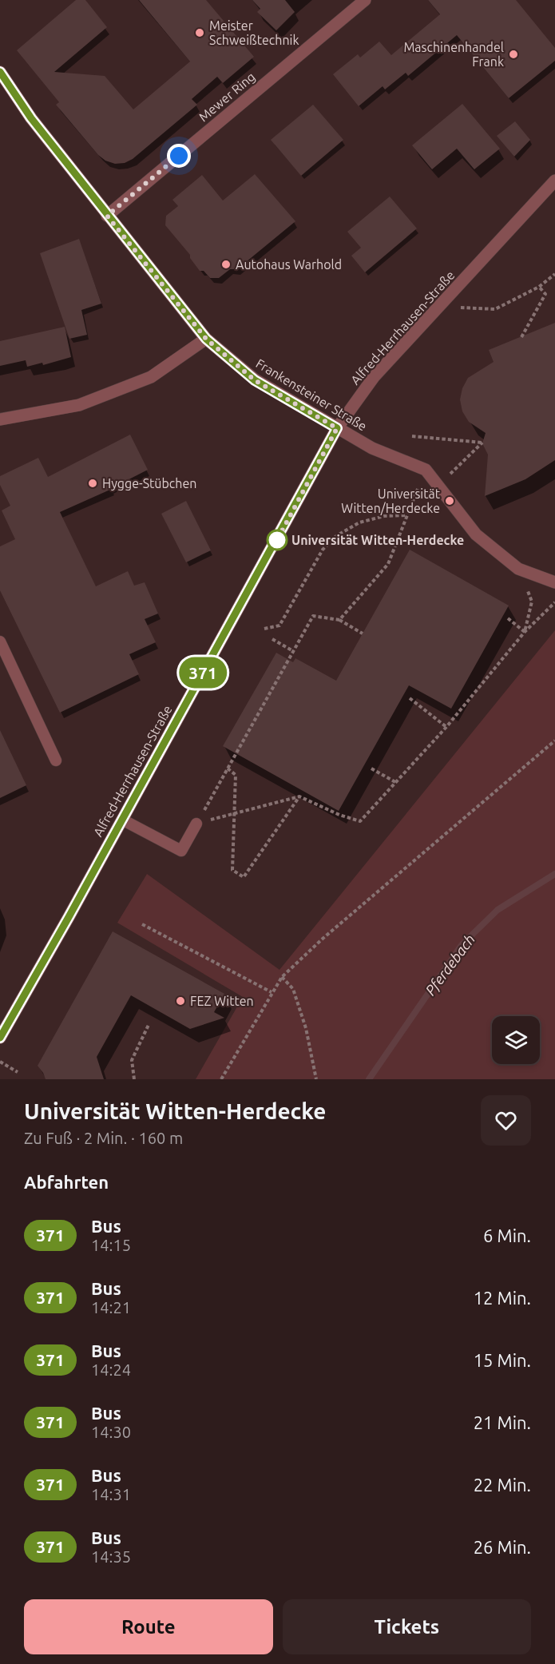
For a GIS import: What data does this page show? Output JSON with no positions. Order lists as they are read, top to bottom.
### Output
{
  "streets": {
    "street": ["Mewer Ring", "Alfred-Herrhausen-Straße", "Frankensteiner Straße"]
  },
  "crossings": [
    ["Mewer Ring", "Frankensteiner Straße"],
    ["Alfred-Herrhausen-Straße", "Frankensteiner Straße"]
  ],
  "water": ["Pferdebach"],
  "places": [
    "Meister Schweißtechnik",
    "Maschinenhandel Frank",
    "Autohaus Warhold",
    "Hygge-Stübchen",
    "Universität Witten/Herdecke",
    "Universität Witten-Herdecke",
    "FEZ Witten"
  ],
  "lines": ["bus line 371"],
  "page": {
    "on_map": "371",
    "heading": [
      ["Universität Witten-Herdecke", "Zu Fuß · 2 Min. · 160 m"],
      "Abfahrten"
    ],
    "list": [
      {
        "mark": "371",
        "name": "Bus",
        "note": "14:15",
        "value": "6 Min."
      },
      {
        "mark": "371",
        "name": "Bus",
        "note": "14:21",
        "value": "12 Min."
      },
      {
        "mark": "371",
        "name": "Bus",
        "note": "14:24",
        "value": "15 Min."
      },
      {
        "mark": "371",
        "name": "Bus",
        "note": "14:30",
        "value": "21 Min."
      },
      {
        "mark": "371",
        "name": "Bus",
        "note": "14:31",
        "value": "22 Min."
      },
      {
        "mark": "371",
        "name": "Bus",
        "note": "14:35",
        "value": "26 Min."
      }
    ],
    "buttons": ["Route", "Tickets"]
  }
}
